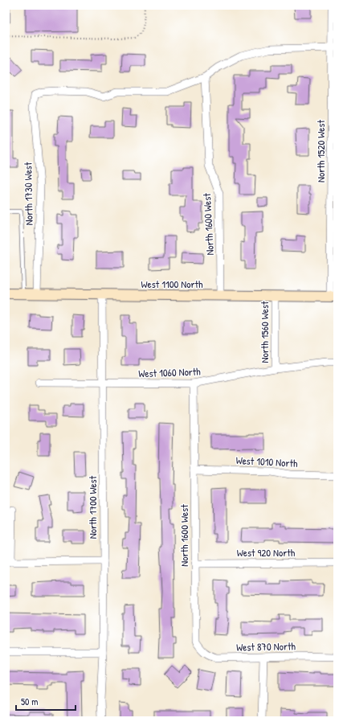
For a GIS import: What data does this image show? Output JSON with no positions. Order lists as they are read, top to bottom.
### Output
{
  "streets": {
    "main road": ["West 1100 North"],
    "street": [
      "North 1520 West",
      "North 1730 West",
      "North 1600 West",
      "North 1560 West",
      "West 1060 North",
      "West 1010 North",
      "North 1700 West",
      "West 920 North",
      "West 870 North"
    ]
  },
  "crossings": [
    ["North 1520 West", "West 1100 North"],
    ["North 1730 West", "North 1600 West"],
    ["North 1730 West", "West 1100 North"],
    ["North 1600 West", "West 1100 North"],
    ["North 1600 West", "West 1060 North"],
    ["North 1600 West", "West 1010 North"],
    ["North 1600 West", "West 920 North"],
    ["North 1600 West", "West 870 North"],
    ["West 1100 North", "North 1560 West"],
    ["West 1100 North", "North 1700 West"],
    ["North 1560 West", "West 1060 North"],
    ["West 1060 North", "North 1700 West"]
  ],
  "scale_bar": "50 m"
}
